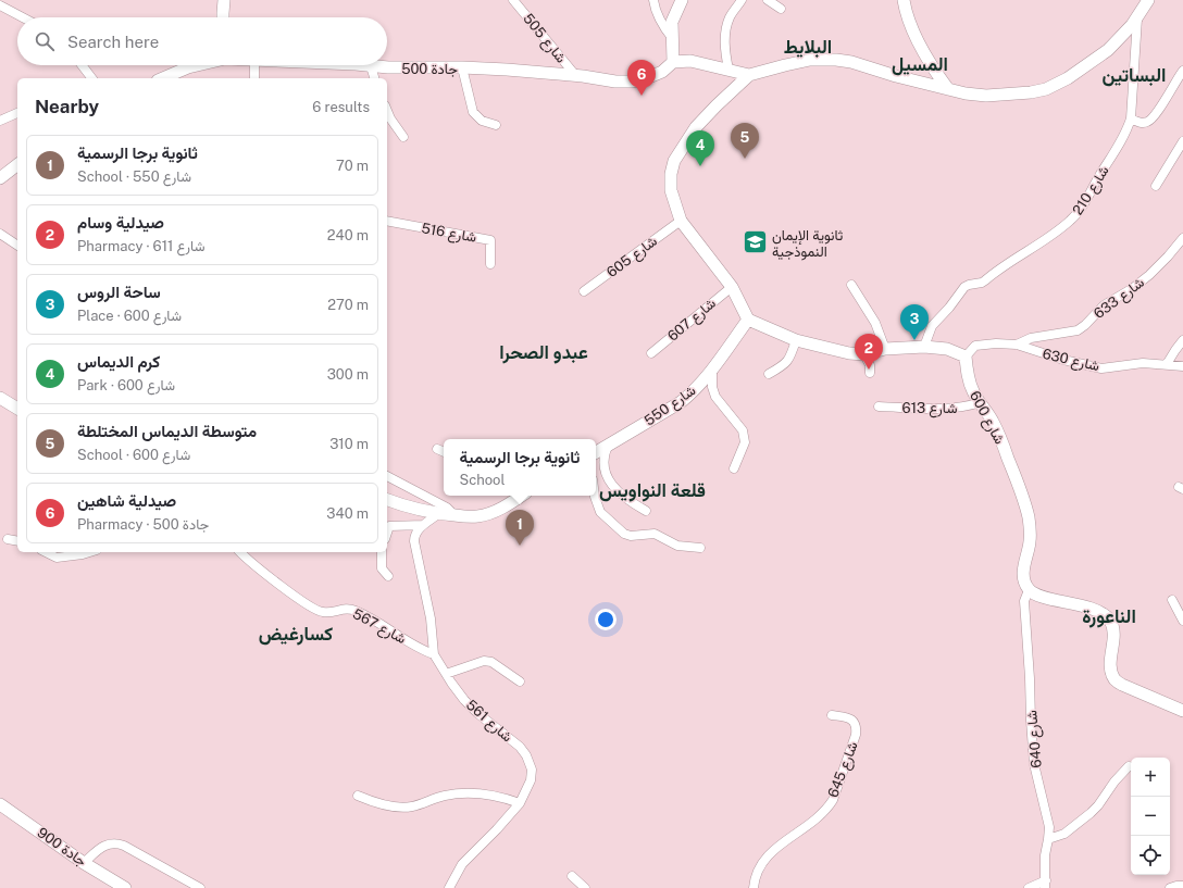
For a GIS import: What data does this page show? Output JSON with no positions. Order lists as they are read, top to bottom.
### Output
{
  "streets": {
    "main road": [
      "جادة 500",
      "شارع 550",
      "شارع 600",
      "جادة 900"
    ],
    "street": [
      "شارع 505",
      "شارع 210",
      "شارع 516",
      "شارع 605",
      "شارع 633",
      "شارع 607",
      "شارع 630",
      "شارع 613",
      "شارع 567",
      "شارع 561",
      "شارع 640",
      "شارع 645"
    ]
  },
  "crossings": [
    ["شارع 505", "جادة 500"],
    ["شارع 633", "شارع 630"],
    ["شارع 630", "شارع 600"],
    ["شارع 613", "شارع 600"],
    ["شارع 600", "شارع 640"],
    ["شارع 567", "شارع 561"]
  ],
  "districts": [
    "البلايط",
    "المسيل",
    "البساتين",
    "عبدو الصحرا",
    "قلعة النواويس",
    "الناعورة",
    "كسارغيض"
  ],
  "places": {
    "school or university": ["ثانوية الإيمان النموذجية"]
  },
  "page": {
    "search": "Search here",
    "pins": [
      "6",
      "5",
      "4",
      "3",
      "2",
      "1"
    ],
    "heading": ["Nearby", "6 results"],
    "list": [
      {
        "mark": "1",
        "name": "ثانوية برجا الرسمية",
        "note": "School · شارع 550",
        "value": "70 m"
      },
      {
        "mark": "2",
        "name": "صيدلية وسام",
        "note": "Pharmacy · شارع 611",
        "value": "240 m"
      },
      {
        "mark": "3",
        "name": "ساحة الروس",
        "note": "Place · شارع 600",
        "value": "270 m"
      },
      {
        "mark": "4",
        "name": "كرم الديماس",
        "note": "Park · شارع 600",
        "value": "300 m"
      },
      {
        "mark": "5",
        "name": "متوسطة الديماس المختلطة",
        "note": "School · شارع 600",
        "value": "310 m"
      },
      {
        "mark": "6",
        "name": "صيدلية شاهين",
        "note": "Pharmacy · جادة 500",
        "value": "340 m"
      }
    ],
    "popup": ["ثانوية برجا الرسمية", "School"],
    "map_buttons": ["+", "−"]
  }
}
